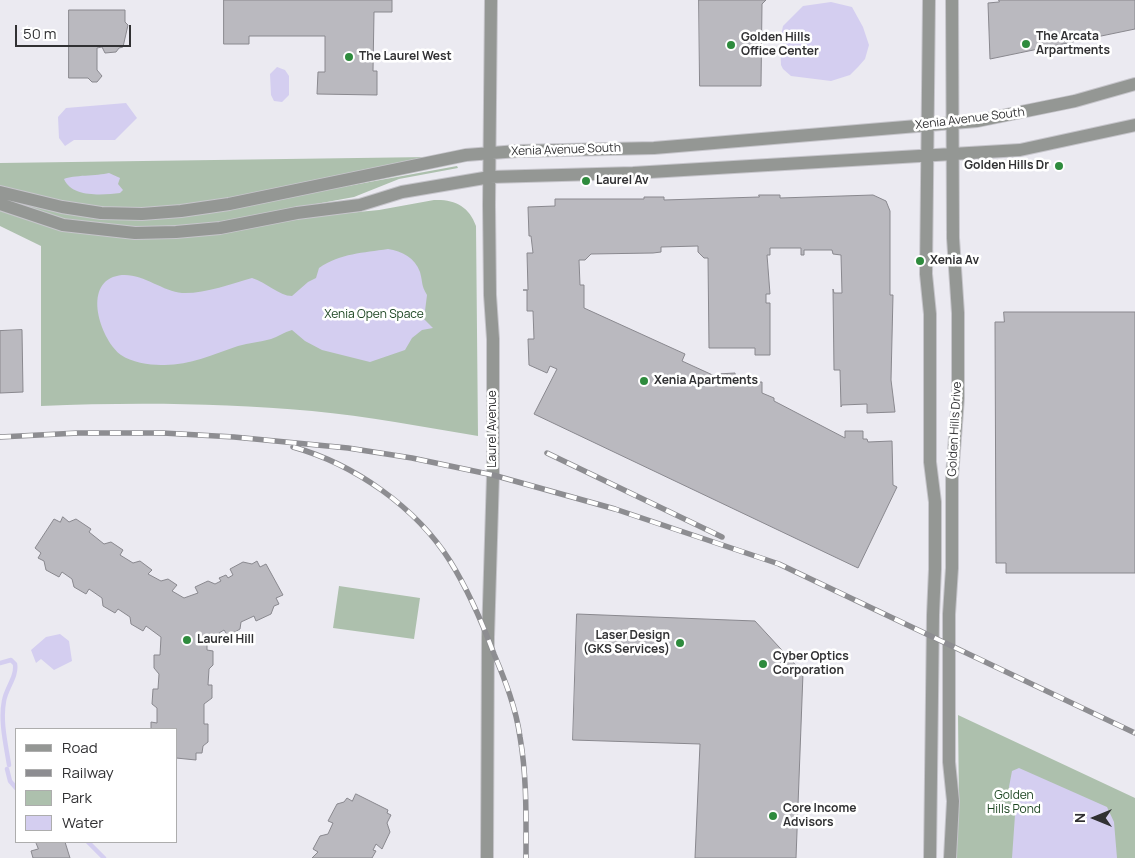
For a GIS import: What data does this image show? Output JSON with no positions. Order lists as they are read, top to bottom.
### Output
{
  "streets": {
    "street": ["Xenia Avenue South", "Laurel Avenue", "Golden Hills Drive"]
  },
  "crossings": [
    ["Xenia Avenue South", "Laurel Avenue"],
    ["Xenia Avenue South", "Golden Hills Drive"]
  ],
  "parks": ["Xenia Open Space", "Golden Hills Pond"],
  "places": [
    "The Arcata Arpartments",
    "Golden Hills Office Center",
    "The Laurel West",
    "Golden Hills Dr",
    "Laurel Av",
    "Xenia Av",
    "Xenia Apartments",
    "Laurel Hill",
    "Laser Design (GKS Services)",
    "Cyber Optics Corporation",
    "Core Income Advisors"
  ],
  "legend": [
    "Road",
    "Railway",
    "Park",
    "Water"
  ],
  "scale_bar": "50 m",
  "north": "left"
}
